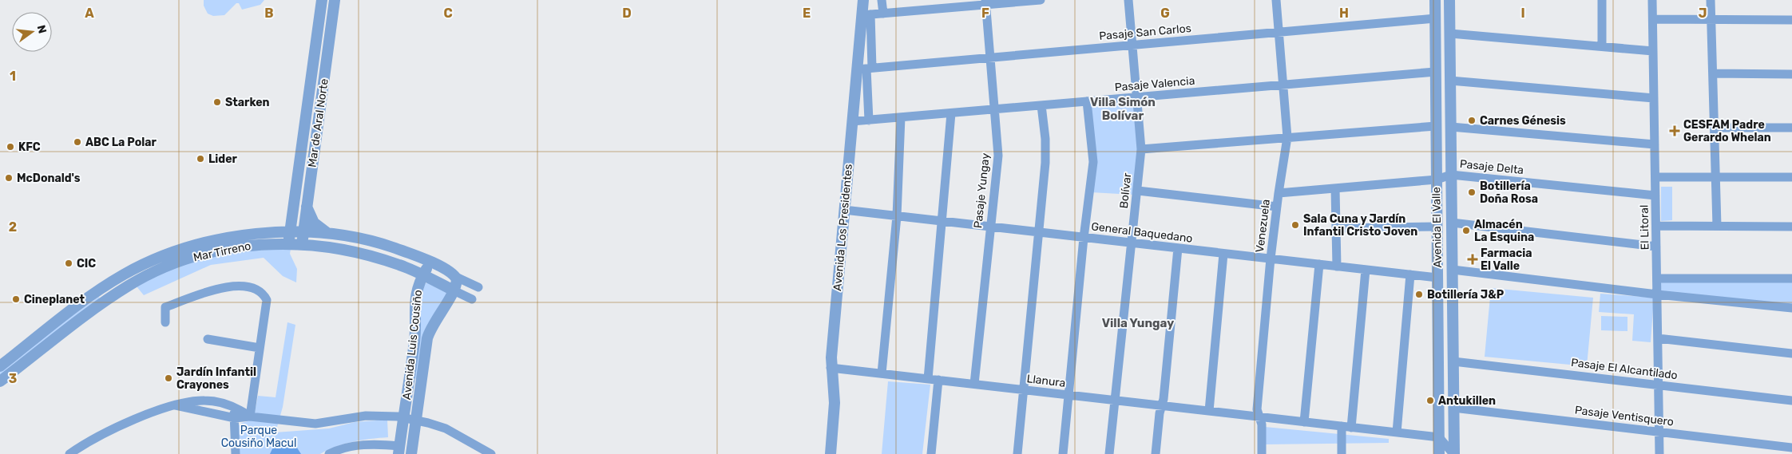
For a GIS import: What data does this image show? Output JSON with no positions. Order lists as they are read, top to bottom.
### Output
{
  "streets": {
    "street": [
      "Pasaje San Carlos",
      "Pasaje Valencia",
      "Mar de Aral Norte",
      "Pasaje Delta",
      "Pasaje Yungay",
      "Bolívar",
      "Venezuela",
      "Avenida Los Presidentes",
      "Avenida El Valle",
      "El Litoral",
      "General Baquedano",
      "Mar Tirreno",
      "Avenida Luis Cousiño",
      "Pasaje El Alcantilado",
      "Llanura",
      "Pasaje Ventisquero"
    ]
  },
  "crossings": [
    ["Pasaje San Carlos", "Pasaje Yungay"],
    ["Pasaje San Carlos", "Bolívar"],
    ["Pasaje San Carlos", "Venezuela"],
    ["Pasaje San Carlos", "Avenida Los Presidentes"],
    ["Pasaje San Carlos", "Avenida El Valle"],
    ["Pasaje Valencia", "Pasaje Yungay"],
    ["Pasaje Valencia", "Bolívar"],
    ["Pasaje Valencia", "Venezuela"],
    ["Pasaje Valencia", "Avenida Los Presidentes"],
    ["Pasaje Valencia", "Avenida El Valle"],
    ["Mar de Aral Norte", "Mar Tirreno"],
    ["Pasaje Delta", "Venezuela"],
    ["Pasaje Delta", "Avenida El Valle"],
    ["Pasaje Delta", "El Litoral"],
    ["Pasaje Yungay", "General Baquedano"],
    ["Pasaje Yungay", "Llanura"],
    ["Bolívar", "General Baquedano"],
    ["Bolívar", "Llanura"],
    ["Venezuela", "General Baquedano"],
    ["Venezuela", "Llanura"],
    ["Avenida Los Presidentes", "General Baquedano"],
    ["Avenida Los Presidentes", "Llanura"],
    ["Avenida El Valle", "General Baquedano"],
    ["Avenida El Valle", "Pasaje El Alcantilado"],
    ["Avenida El Valle", "Llanura"],
    ["Avenida El Valle", "Pasaje Ventisquero"],
    ["El Litoral", "Pasaje El Alcantilado"],
    ["El Litoral", "Pasaje Ventisquero"],
    ["Mar Tirreno", "Avenida Luis Cousiño"]
  ],
  "districts": ["Villa Simón Bolívar", "Villa Yungay"],
  "parks": ["Parque Cousiño Macul"],
  "places": {
    "other": [
      "Starken",
      "Carnes Génesis",
      "ABC La Polar",
      "KFC",
      "Lider",
      "McDonald's",
      "Botillería Doña Rosa",
      "Sala Cuna y Jardín Infantil Cristo Joven",
      "Almacén La Esquina",
      "CIC",
      "Botillería J&P",
      "Cineplanet",
      "Jardín Infantil Crayones",
      "Antukillen"
    ],
    "health": ["CESFAM Padre Gerardo Whelan", "Farmacia El Valle"]
  },
  "north": "right",
  "grid": {
    "columns": [
      "A",
      "B",
      "C",
      "D",
      "E",
      "F",
      "G",
      "H",
      "I",
      "J"
    ],
    "rows": ["1", "2", "3"]
  }
}
